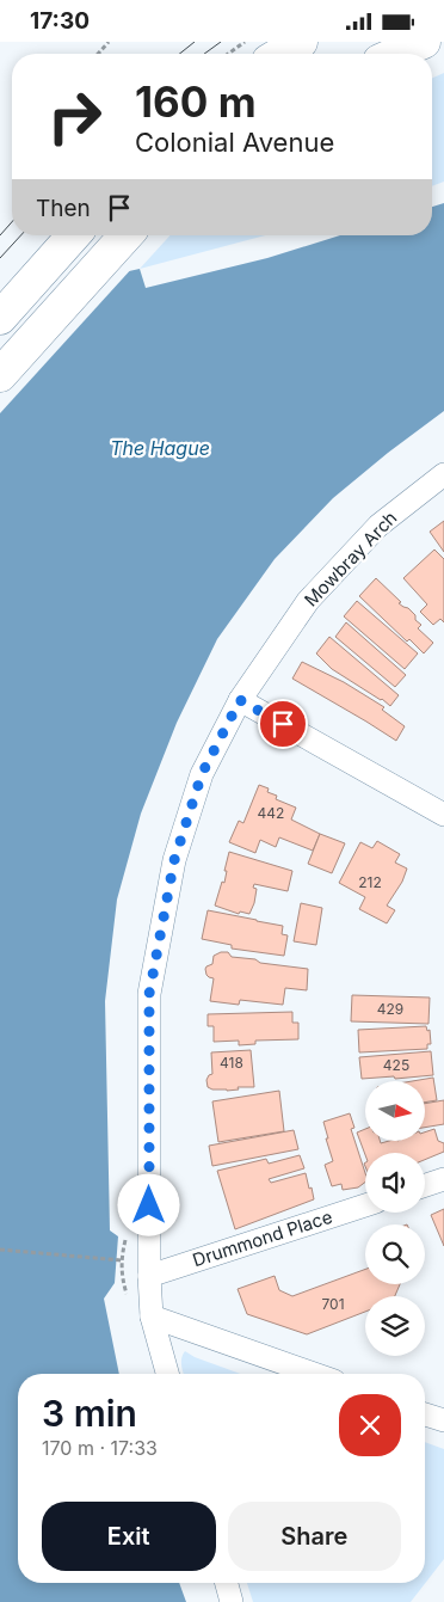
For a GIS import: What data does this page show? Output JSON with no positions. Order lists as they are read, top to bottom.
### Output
{
  "streets": {
    "street": ["Mowbray Arch", "Drummond Place"]
  },
  "crossings": [
    ["Mowbray Arch", "Drummond Place"]
  ],
  "water": ["The Hague"],
  "house_numbers": [
    "442",
    "212",
    "429",
    "418",
    "425",
    "701"
  ],
  "north": "right",
  "page": {
    "status": "17:30",
    "turn": ["160 m", "Colonial Avenue"],
    "then": "Then",
    "heading": ["3 min", "170 m · 17:33"],
    "buttons": ["Exit", "Share"]
  }
}
